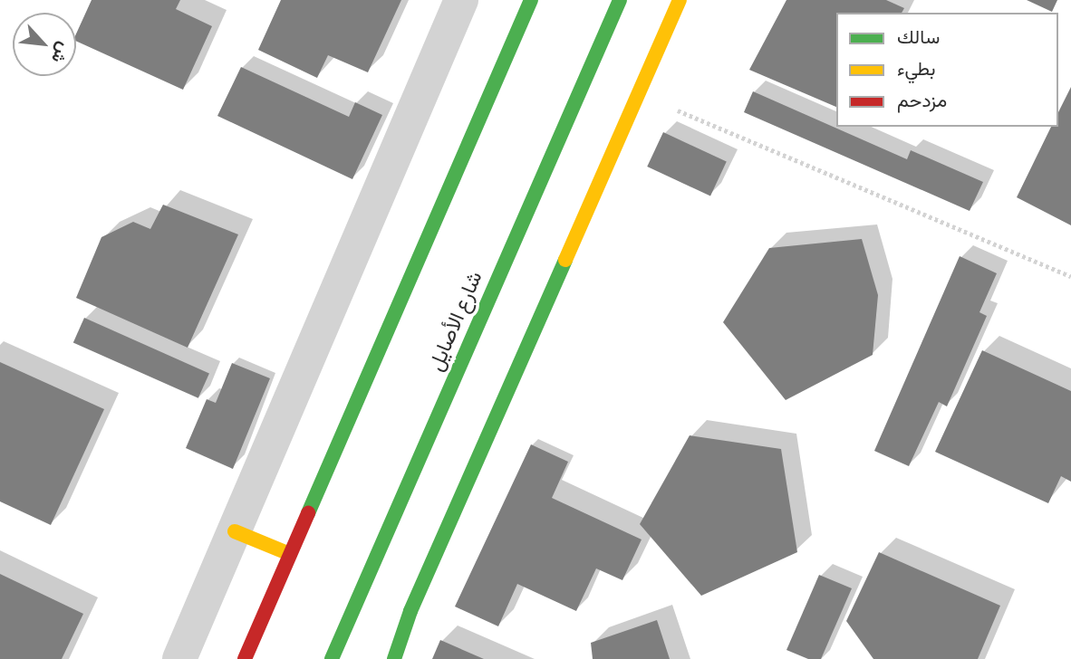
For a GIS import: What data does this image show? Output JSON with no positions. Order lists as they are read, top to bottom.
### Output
{
  "streets": {
    "street": ["شارع الأصايل"]
  },
  "legend": ["سالك", "بطيء", "مزدحم"],
  "north": "bottom right"
}
